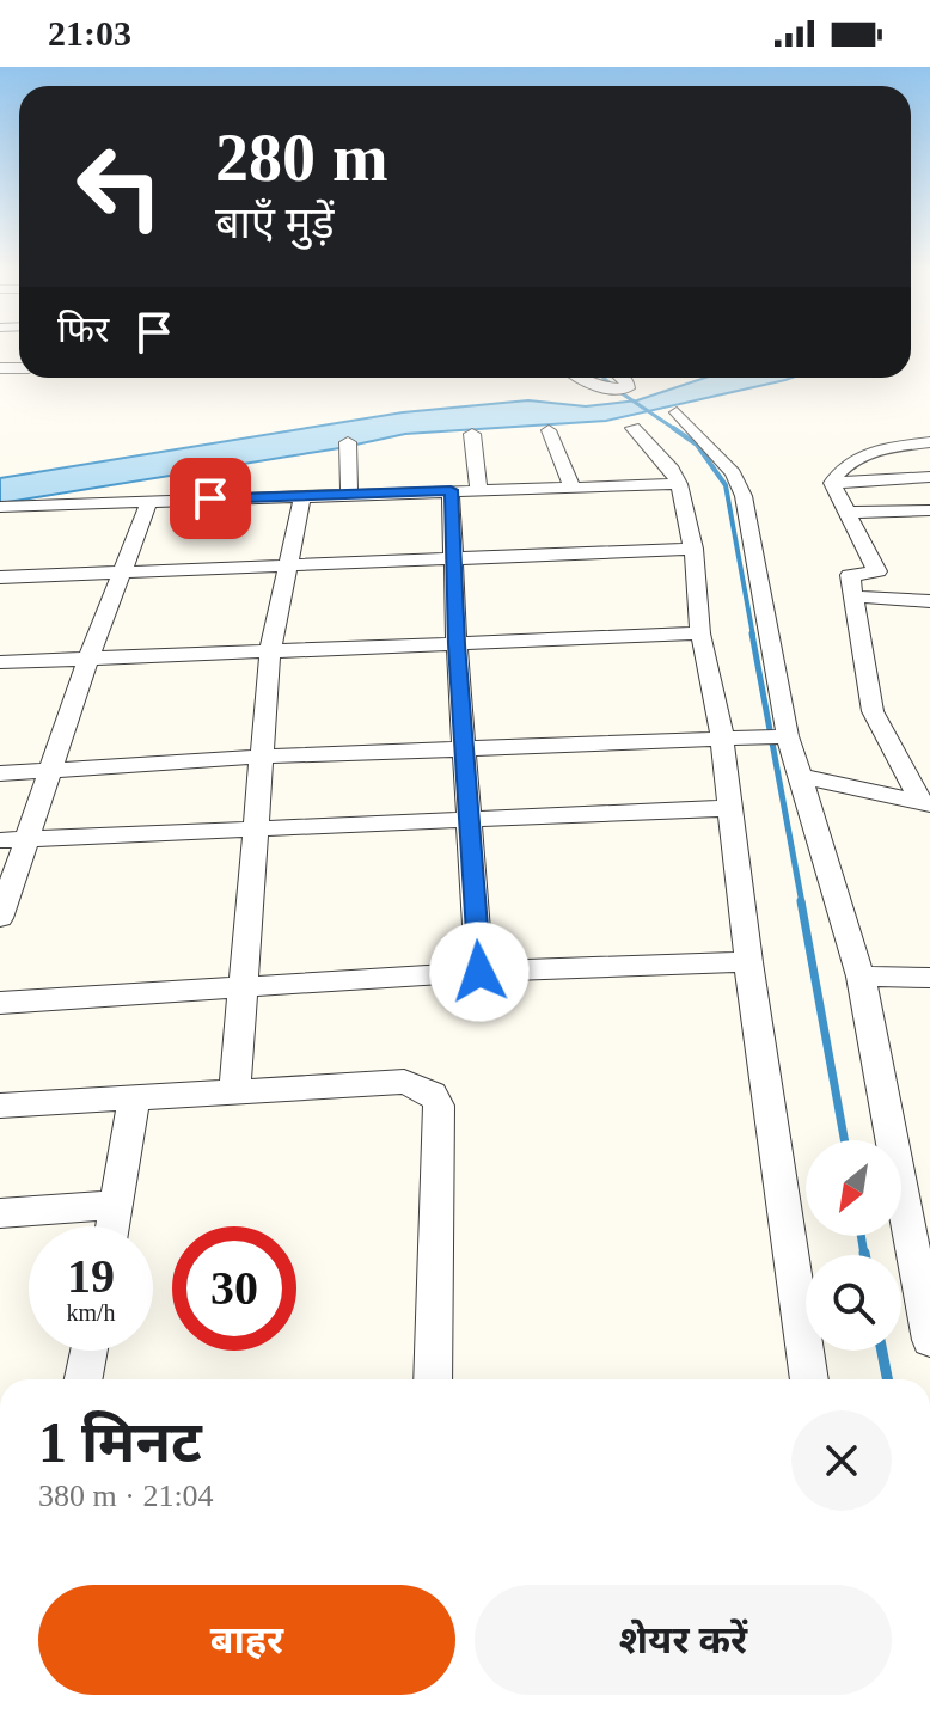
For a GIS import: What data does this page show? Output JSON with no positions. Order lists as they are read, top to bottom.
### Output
{
  "north": "bottom left",
  "page": {
    "status": "21:03",
    "turn": ["280 m", "बाएँ मुड़ें"],
    "then": "फिर",
    "speed": "19 km/h",
    "limit": "30",
    "heading": ["1 मिनट", "380 m · 21:04"],
    "buttons": ["बाहर", "शेयर करें"]
  }
}
